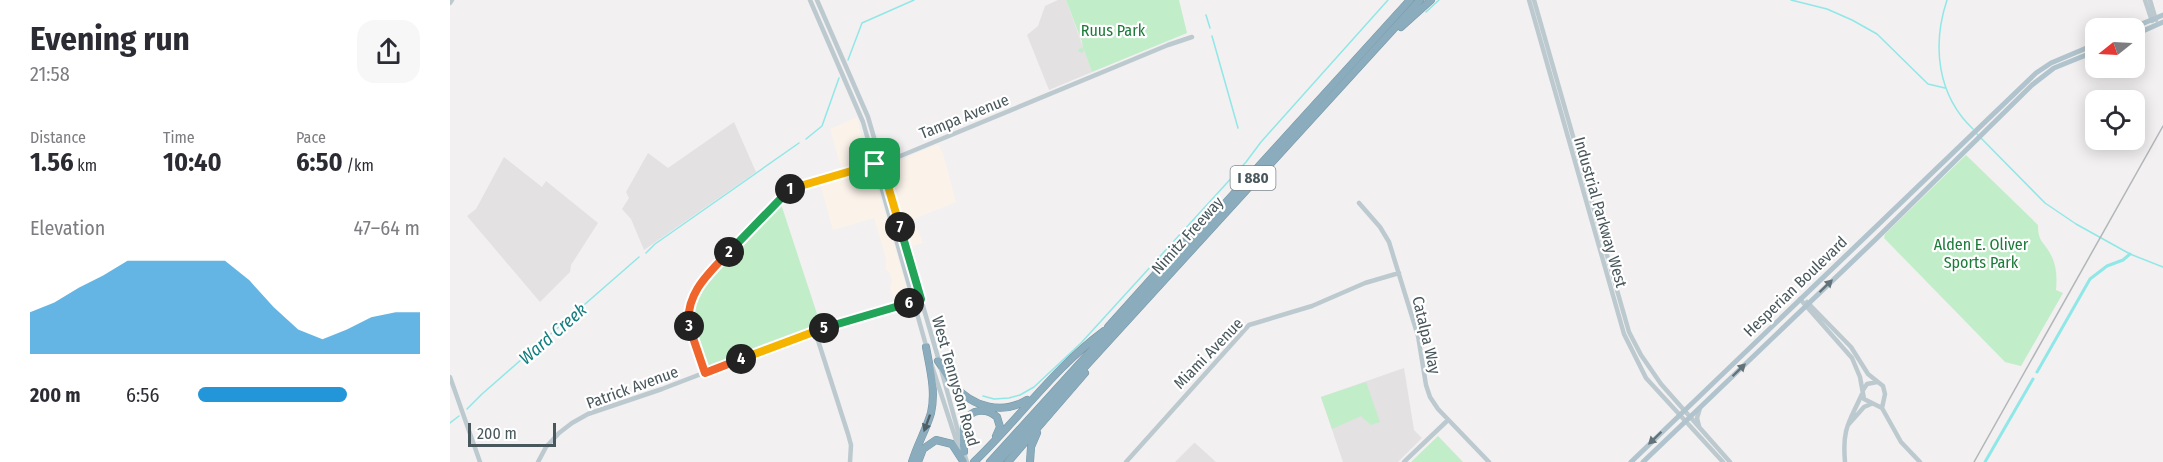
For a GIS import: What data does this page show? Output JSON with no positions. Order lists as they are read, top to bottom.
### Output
{
  "streets": {
    "highway": ["I 880", "Nimitz Freeway"],
    "main road": [
      "Tampa Avenue",
      "Industrial Parkway West",
      "Hesperian Boulevard",
      "Catalpa Way",
      "Miami Avenue",
      "West Tennyson Road",
      "Patrick Avenue"
    ]
  },
  "crossings": [
    ["Tampa Avenue", "West Tennyson Road"],
    ["Tampa Avenue", "Patrick Avenue"],
    ["I 880", "Nimitz Freeway"],
    ["Industrial Parkway West", "Hesperian Boulevard"],
    ["Catalpa Way", "Miami Avenue"],
    ["West Tennyson Road", "Patrick Avenue"]
  ],
  "water": ["Ward Creek"],
  "parks": ["Ruus Park", "Alden E. Oliver Sports Park"],
  "scale_bar": "200 m",
  "north": "left",
  "page": {
    "heading": ["Evening run", "21:58"],
    "stats": [
      ["Distance", "1.56 km"],
      ["Time", "10:40"],
      ["Pace", "6:50 /km"]
    ],
    "pins": [
      "1",
      "7",
      "2",
      "6",
      "3",
      "5",
      "4"
    ],
    "chart": ["Elevation", "47–64 m"],
    "list": [
      {
        "name": "200 m",
        "note": "6:56"
      }
    ],
    "scale": "200 m"
  }
}
